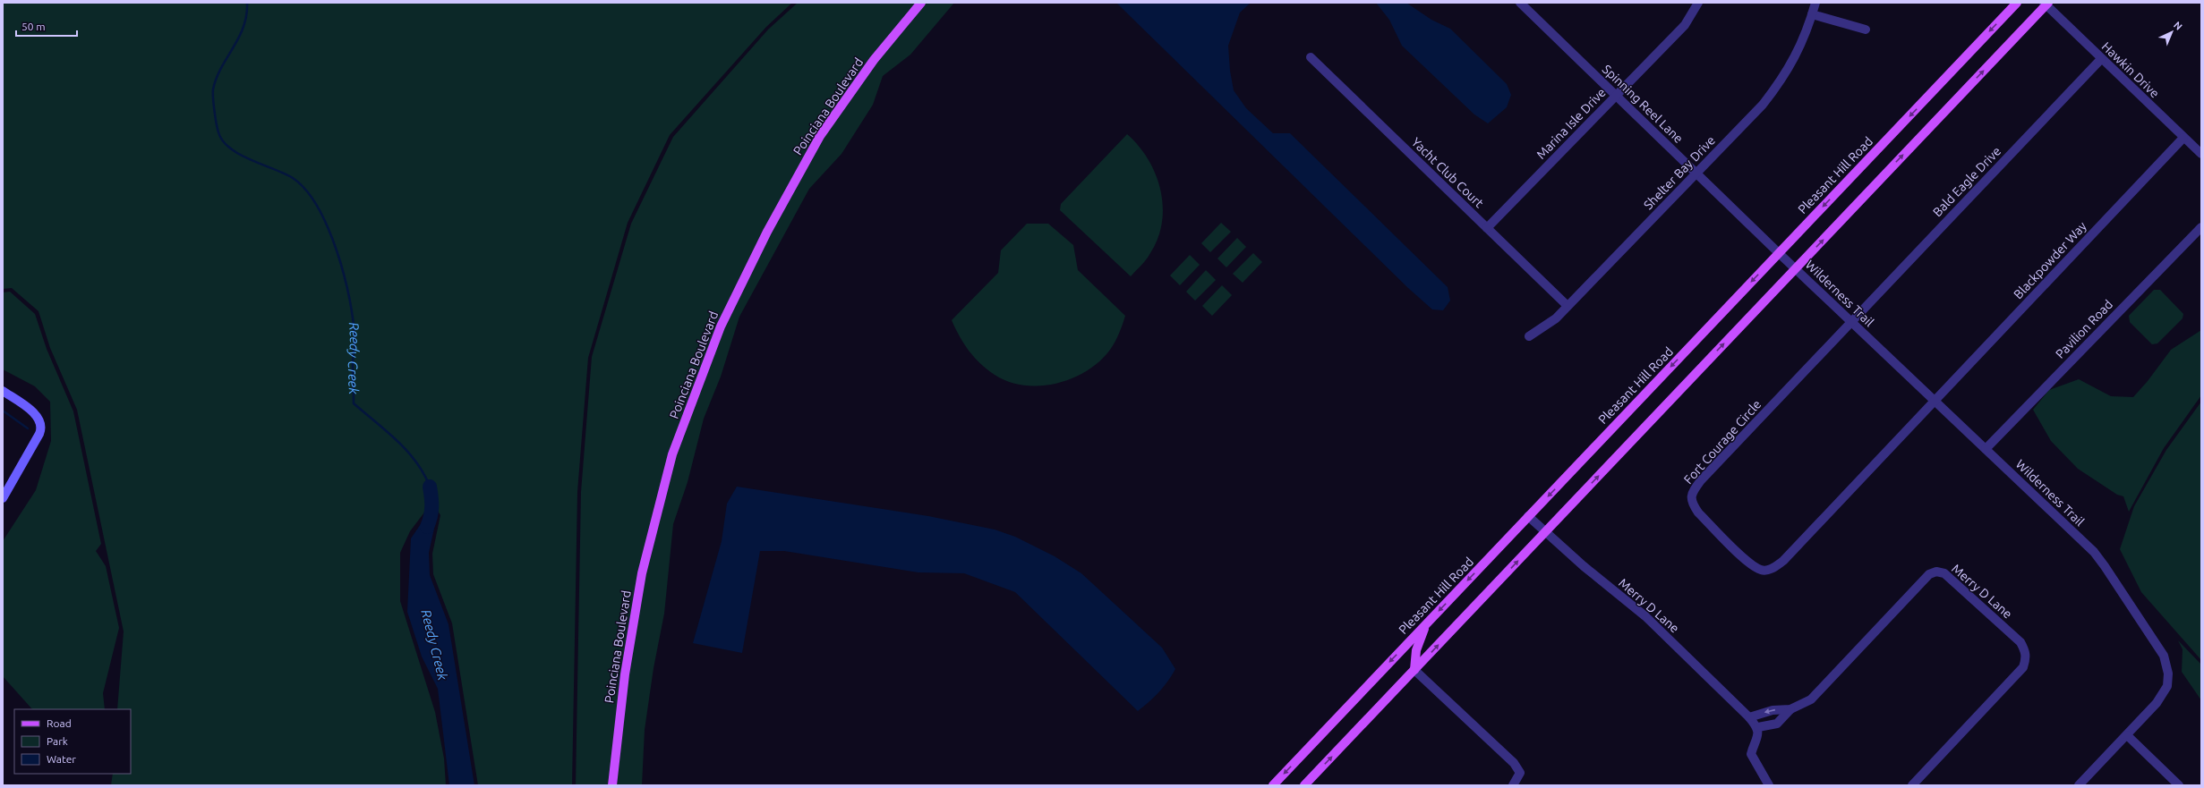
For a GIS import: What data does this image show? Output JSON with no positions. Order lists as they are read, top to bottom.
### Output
{
  "streets": {
    "main road": ["Poinciana Boulevard", "Pleasant Hill Road"],
    "street": [
      "Hawkin Drive",
      "Spinning Reel Lane",
      "Marina Isle Drive",
      "Yacht Club Court",
      "Shelter Bay Drive",
      "Bald Eagle Drive",
      "Blackpowder Way",
      "Wilderness Trail",
      "Pavilion Road",
      "Fort Courage Circle",
      "Merry D Lane"
    ]
  },
  "crossings": [
    ["Hawkin Drive", "Bald Eagle Drive"],
    ["Hawkin Drive", "Blackpowder Way"],
    ["Spinning Reel Lane", "Marina Isle Drive"],
    ["Spinning Reel Lane", "Shelter Bay Drive"],
    ["Spinning Reel Lane", "Pleasant Hill Road"],
    ["Spinning Reel Lane", "Wilderness Trail"],
    ["Marina Isle Drive", "Yacht Club Court"],
    ["Yacht Club Court", "Shelter Bay Drive"],
    ["Pleasant Hill Road", "Wilderness Trail"],
    ["Pleasant Hill Road", "Merry D Lane"],
    ["Bald Eagle Drive", "Wilderness Trail"],
    ["Bald Eagle Drive", "Fort Courage Circle"],
    ["Blackpowder Way", "Wilderness Trail"],
    ["Blackpowder Way", "Fort Courage Circle"],
    ["Wilderness Trail", "Pavilion Road"],
    ["Wilderness Trail", "Fort Courage Circle"]
  ],
  "water": ["Reedy Creek"],
  "legend": ["Road", "Park", "Water"],
  "scale_bar": "50 m",
  "north": "top right"
}
